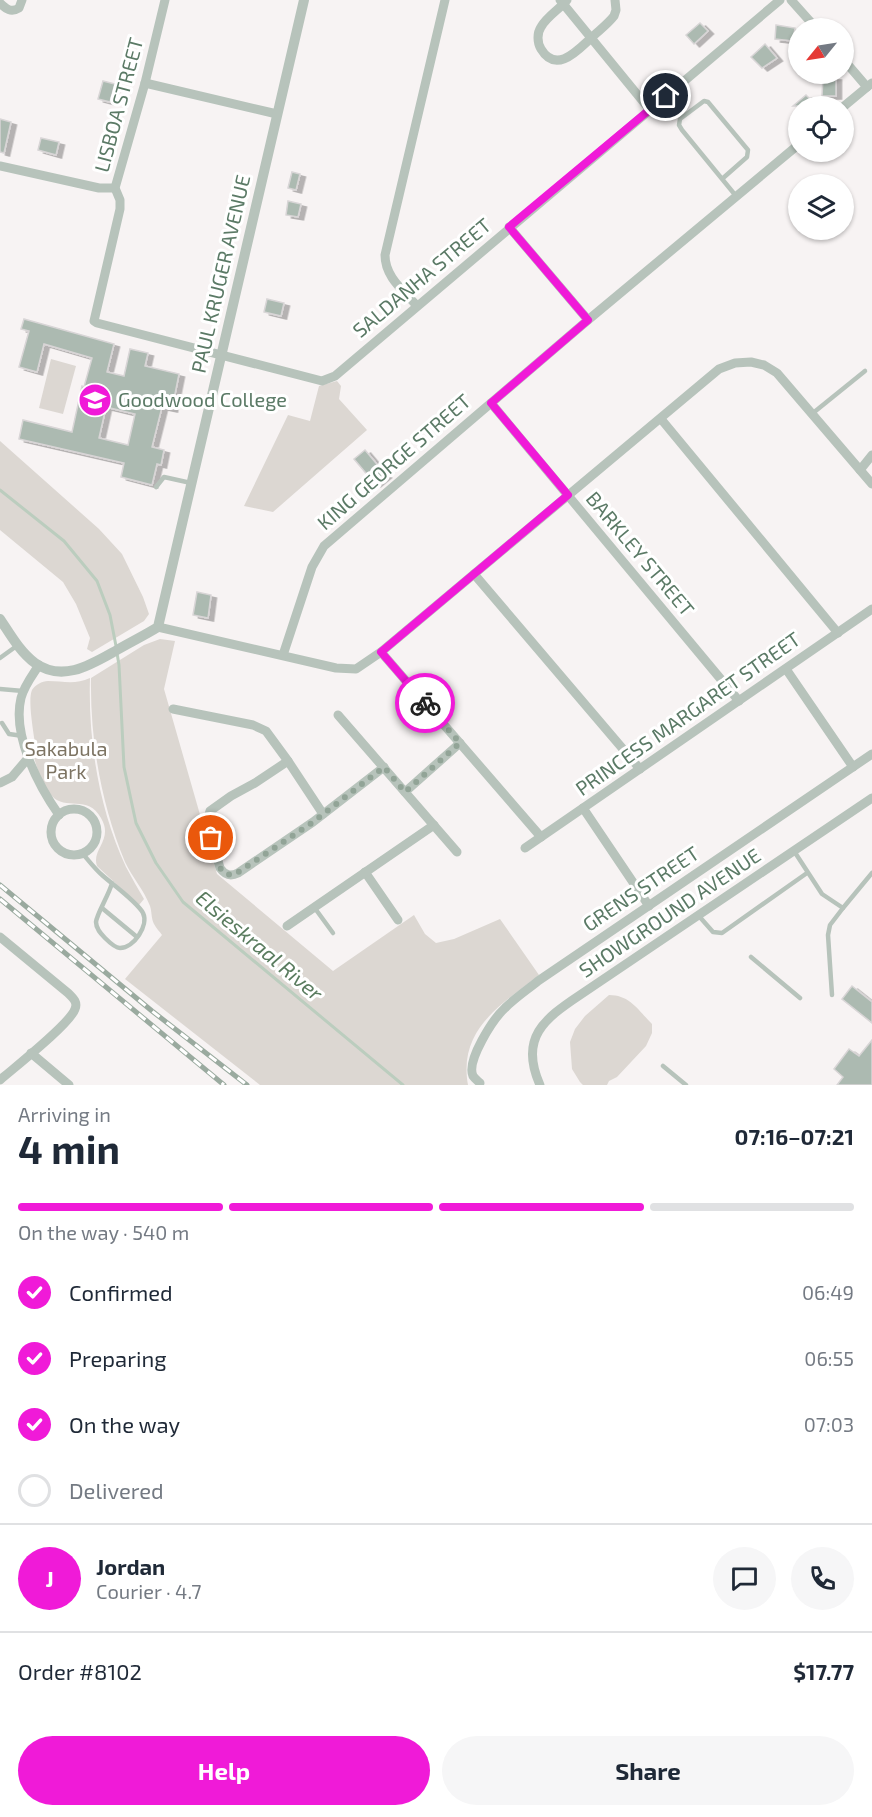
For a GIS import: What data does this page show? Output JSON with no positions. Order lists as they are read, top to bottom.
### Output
{
  "streets": {
    "street": [
      "LISBOA STREET",
      "PAUL KRUGER AVENUE",
      "SALDANHA STREET",
      "KING GEORGE STREET",
      "BARKLEY STREET",
      "PRINCESS MARGARET STREET",
      "GRENS STREET",
      "SHOWGROUND AVENUE"
    ]
  },
  "crossings": [
    ["LISBOA STREET", "PAUL KRUGER AVENUE"],
    ["LISBOA STREET", "SALDANHA STREET"],
    ["PAUL KRUGER AVENUE", "SALDANHA STREET"],
    ["KING GEORGE STREET", "BARKLEY STREET"],
    ["BARKLEY STREET", "PRINCESS MARGARET STREET"]
  ],
  "water": ["Elsieskraal River"],
  "parks": ["Sakabula Park"],
  "places": {
    "school or university": ["Goodwood College"]
  },
  "north": "bottom left",
  "page": {
    "heading": ["4 min", "Arriving in", "07:16–07:21"],
    "panel": [
      "Jordan",
      "Courier · 4.7",
      "Order #8102",
      "$17.77"
    ],
    "bar": "On the way · 540 m",
    "list": [
      ["Confirmed", "06:49"],
      ["Preparing", "06:55"],
      ["On the way", "07:03"],
      "Delivered"
    ],
    "round": "J",
    "buttons": ["Help", "Share"]
  }
}
